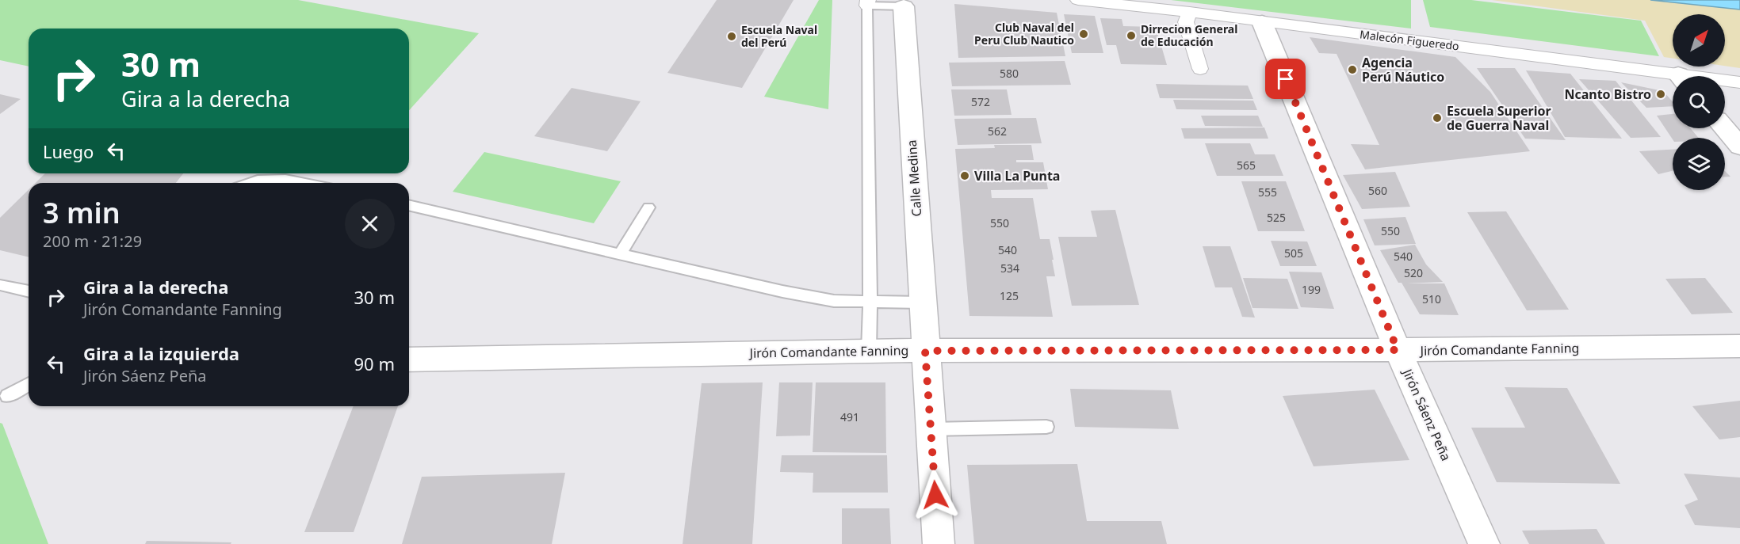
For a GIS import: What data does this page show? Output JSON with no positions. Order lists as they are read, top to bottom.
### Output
{
  "streets": {
    "street": [
      "Malecón Figueredo",
      "Calle Medina",
      "Jirón Comandante Fanning",
      "Jirón Sáenz Peña"
    ]
  },
  "crossings": [
    ["Malecón Figueredo", "Jirón Sáenz Peña"],
    ["Calle Medina", "Jirón Comandante Fanning"],
    ["Jirón Comandante Fanning", "Jirón Sáenz Peña"]
  ],
  "places": [
    "Club Naval del Peru Club Nautico",
    "Dirrecion General de Educación",
    "Escuela Naval del Perú",
    "Agencia Perú Náutico",
    "Ncanto Bistro",
    "Escuela Superior de Guerra Naval",
    "Villa La Punta"
  ],
  "house_numbers": [
    "580",
    "572",
    "562",
    "565",
    "560",
    "555",
    "525",
    "550",
    "550",
    "540",
    "505",
    "540",
    "534",
    "520",
    "199",
    "125",
    "510",
    "491"
  ],
  "north": "top right",
  "page": {
    "turn": ["30 m", "Gira a la derecha"],
    "then": "Luego",
    "heading": ["3 min", "200 m · 21:29"],
    "list": [
      {
        "name": "Gira a la derecha",
        "note": "Jirón Comandante Fanning",
        "value": "30 m"
      },
      {
        "name": "Gira a la izquierda",
        "note": "Jirón Sáenz Peña",
        "value": "90 m"
      }
    ]
  }
}
